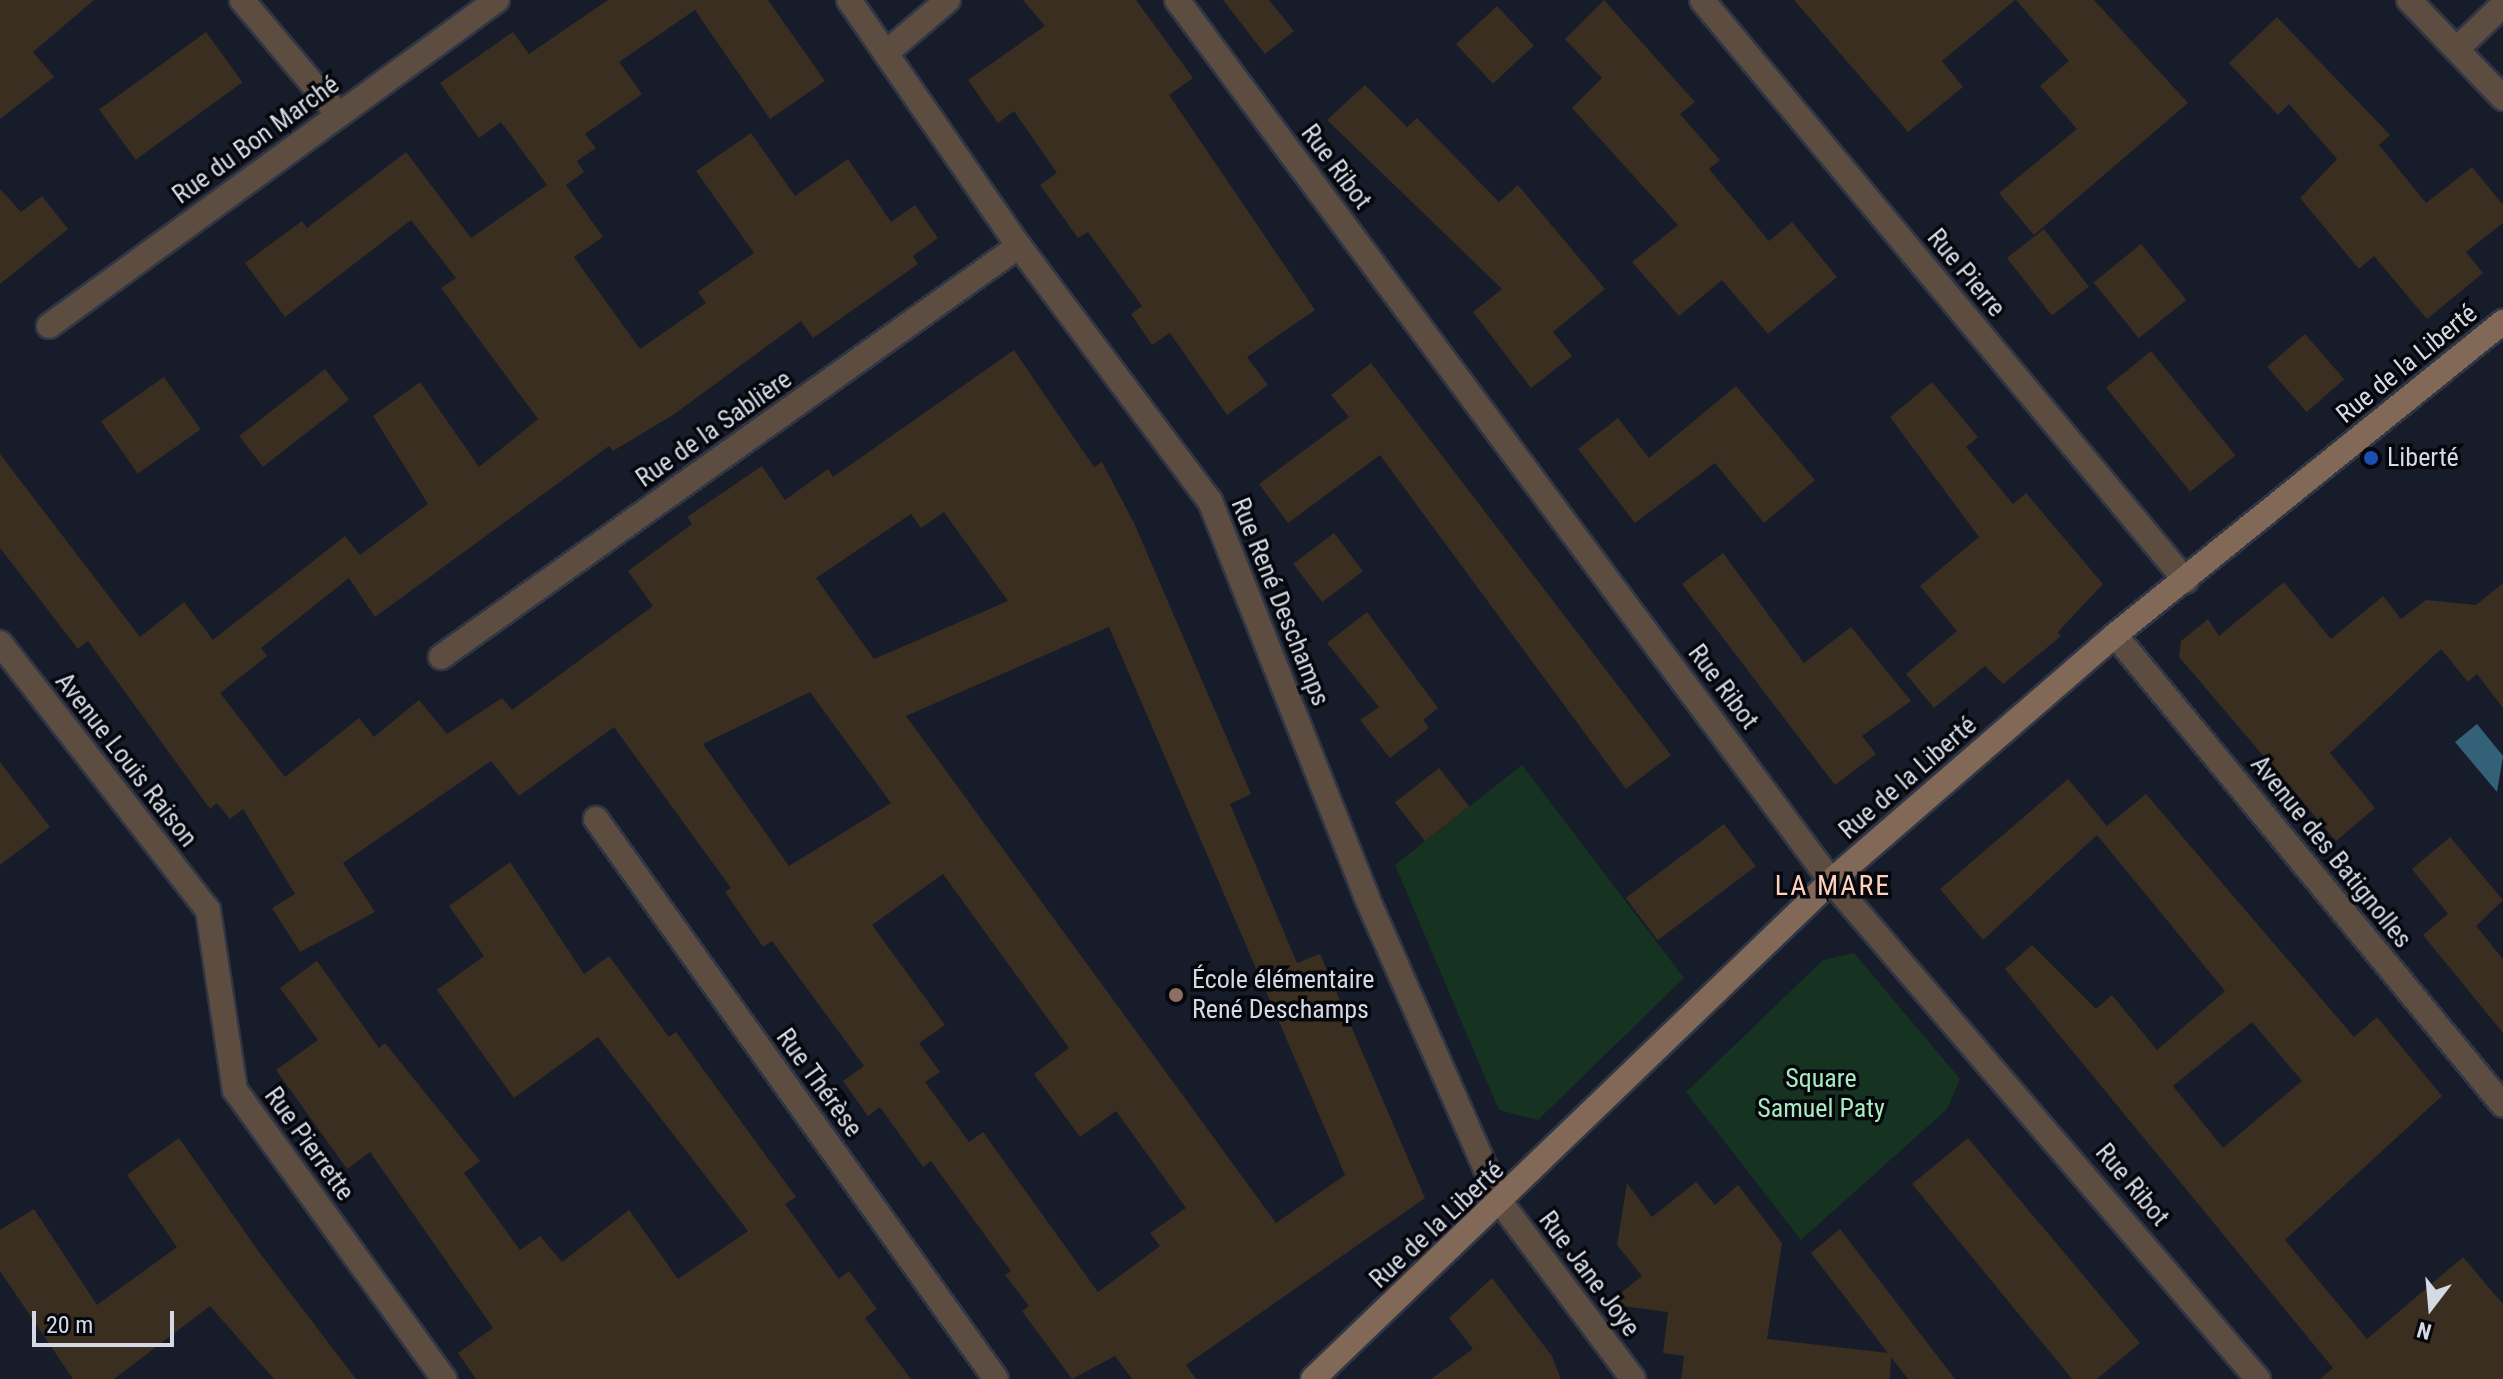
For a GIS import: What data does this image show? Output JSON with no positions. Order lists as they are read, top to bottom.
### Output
{
  "streets": {
    "street": [
      "Rue du Bon Marché",
      "Rue Ribot",
      "Rue Pierre",
      "Rue de la Liberté",
      "Rue de la Sablière",
      "Rue René Deschamps",
      "Avenue Louis Raison",
      "Avenue des Batignolles",
      "Rue Thérèse",
      "Rue Pierrette",
      "Rue Jane Joye"
    ]
  },
  "crossings": [
    ["Rue Ribot", "Rue de la Liberté"],
    ["Rue Pierre", "Rue de la Liberté"],
    ["Rue de la Liberté", "Rue René Deschamps"],
    ["Rue de la Liberté", "Avenue des Batignolles"],
    ["Rue de la Liberté", "Rue Jane Joye"],
    ["Rue de la Sablière", "Rue René Deschamps"],
    ["Rue René Deschamps", "Rue Jane Joye"],
    ["Avenue Louis Raison", "Rue Pierrette"]
  ],
  "districts": ["LA MARE"],
  "parks": ["Square Samuel Paty"],
  "places": ["Liberté", "École élémentaire René Deschamps"],
  "scale_bar": "20 m",
  "north": "bottom"
}
